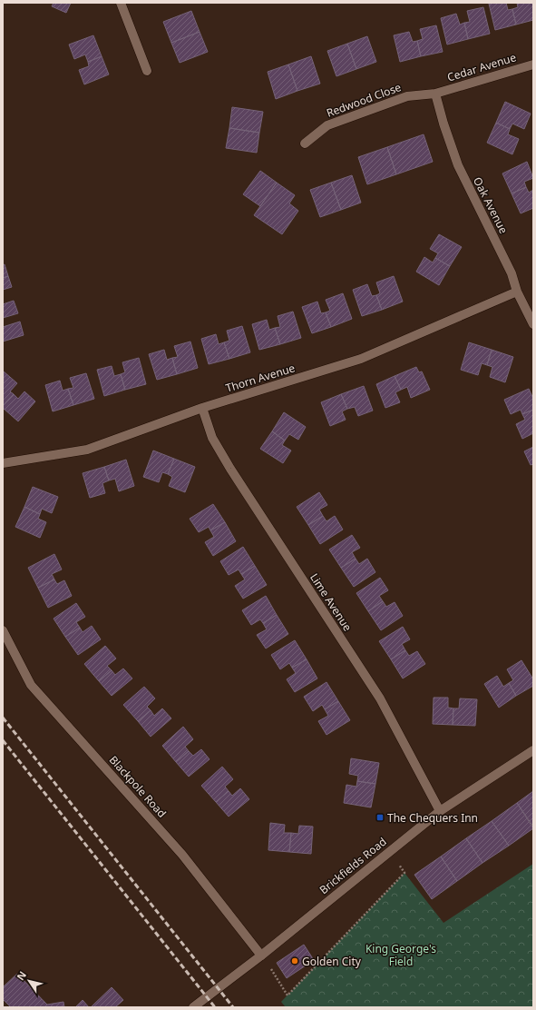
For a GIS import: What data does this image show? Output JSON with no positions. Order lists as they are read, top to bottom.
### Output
{
  "streets": {
    "street": [
      "Cedar Avenue",
      "Redwood Close",
      "Oak Avenue",
      "Thorn Avenue",
      "Lime Avenue",
      "Blackpole Road",
      "Brickfields Road"
    ]
  },
  "crossings": [
    ["Cedar Avenue", "Redwood Close"],
    ["Cedar Avenue", "Oak Avenue"],
    ["Redwood Close", "Oak Avenue"],
    ["Oak Avenue", "Thorn Avenue"],
    ["Thorn Avenue", "Lime Avenue"],
    ["Lime Avenue", "Brickfields Road"],
    ["Blackpole Road", "Brickfields Road"]
  ],
  "parks": ["King George's Field"],
  "places": {
    "transit": ["The Chequers Inn"],
    "other": ["Golden City"]
  },
  "north": "top left"
}
